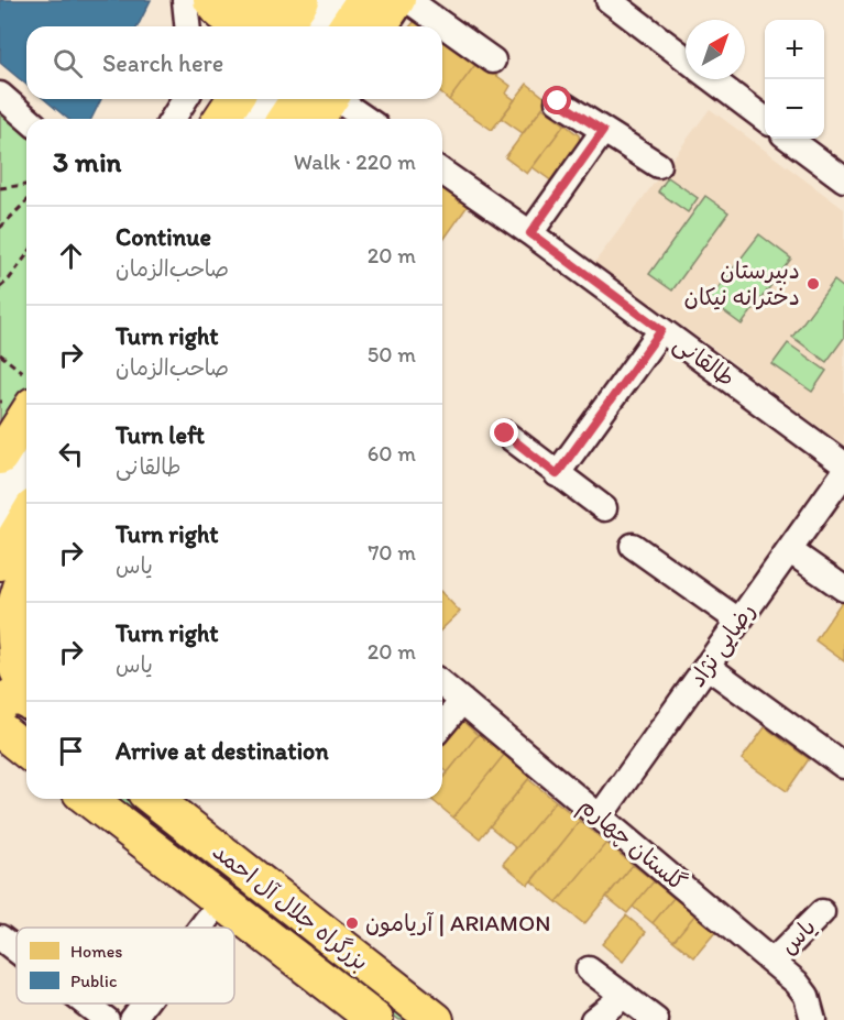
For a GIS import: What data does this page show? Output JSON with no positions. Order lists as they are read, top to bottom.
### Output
{
  "streets": {
    "highway": ["بزرگراه جلال آل احمد"],
    "street": [
      "طالقانی",
      "رضایی نژاد",
      "گلستان چهارم",
      "یاس"
    ]
  },
  "crossings": [
    ["رضایی نژاد", "گلستان چهارم"],
    ["گلستان چهارم", "یاس"]
  ],
  "places": ["دبیرستان دخترانه نیکان", "آریامون | ARIAMON"],
  "legend": ["Homes", "Public"],
  "north": "top right",
  "page": {
    "map_buttons": ["+", "−"],
    "search": "Search here",
    "heading": ["3 min", "Walk · 220 m"],
    "list": [
      ["Continue", "صاحب‌الزمان", "20 m"],
      ["Turn right", "صاحب‌الزمان", "50 m"],
      ["Turn left", "طالقانی", "60 m"],
      ["Turn right", "یاس", "70 m"],
      ["Turn right", "یاس", "20 m"],
      "Arrive at destination"
    ]
  }
}
